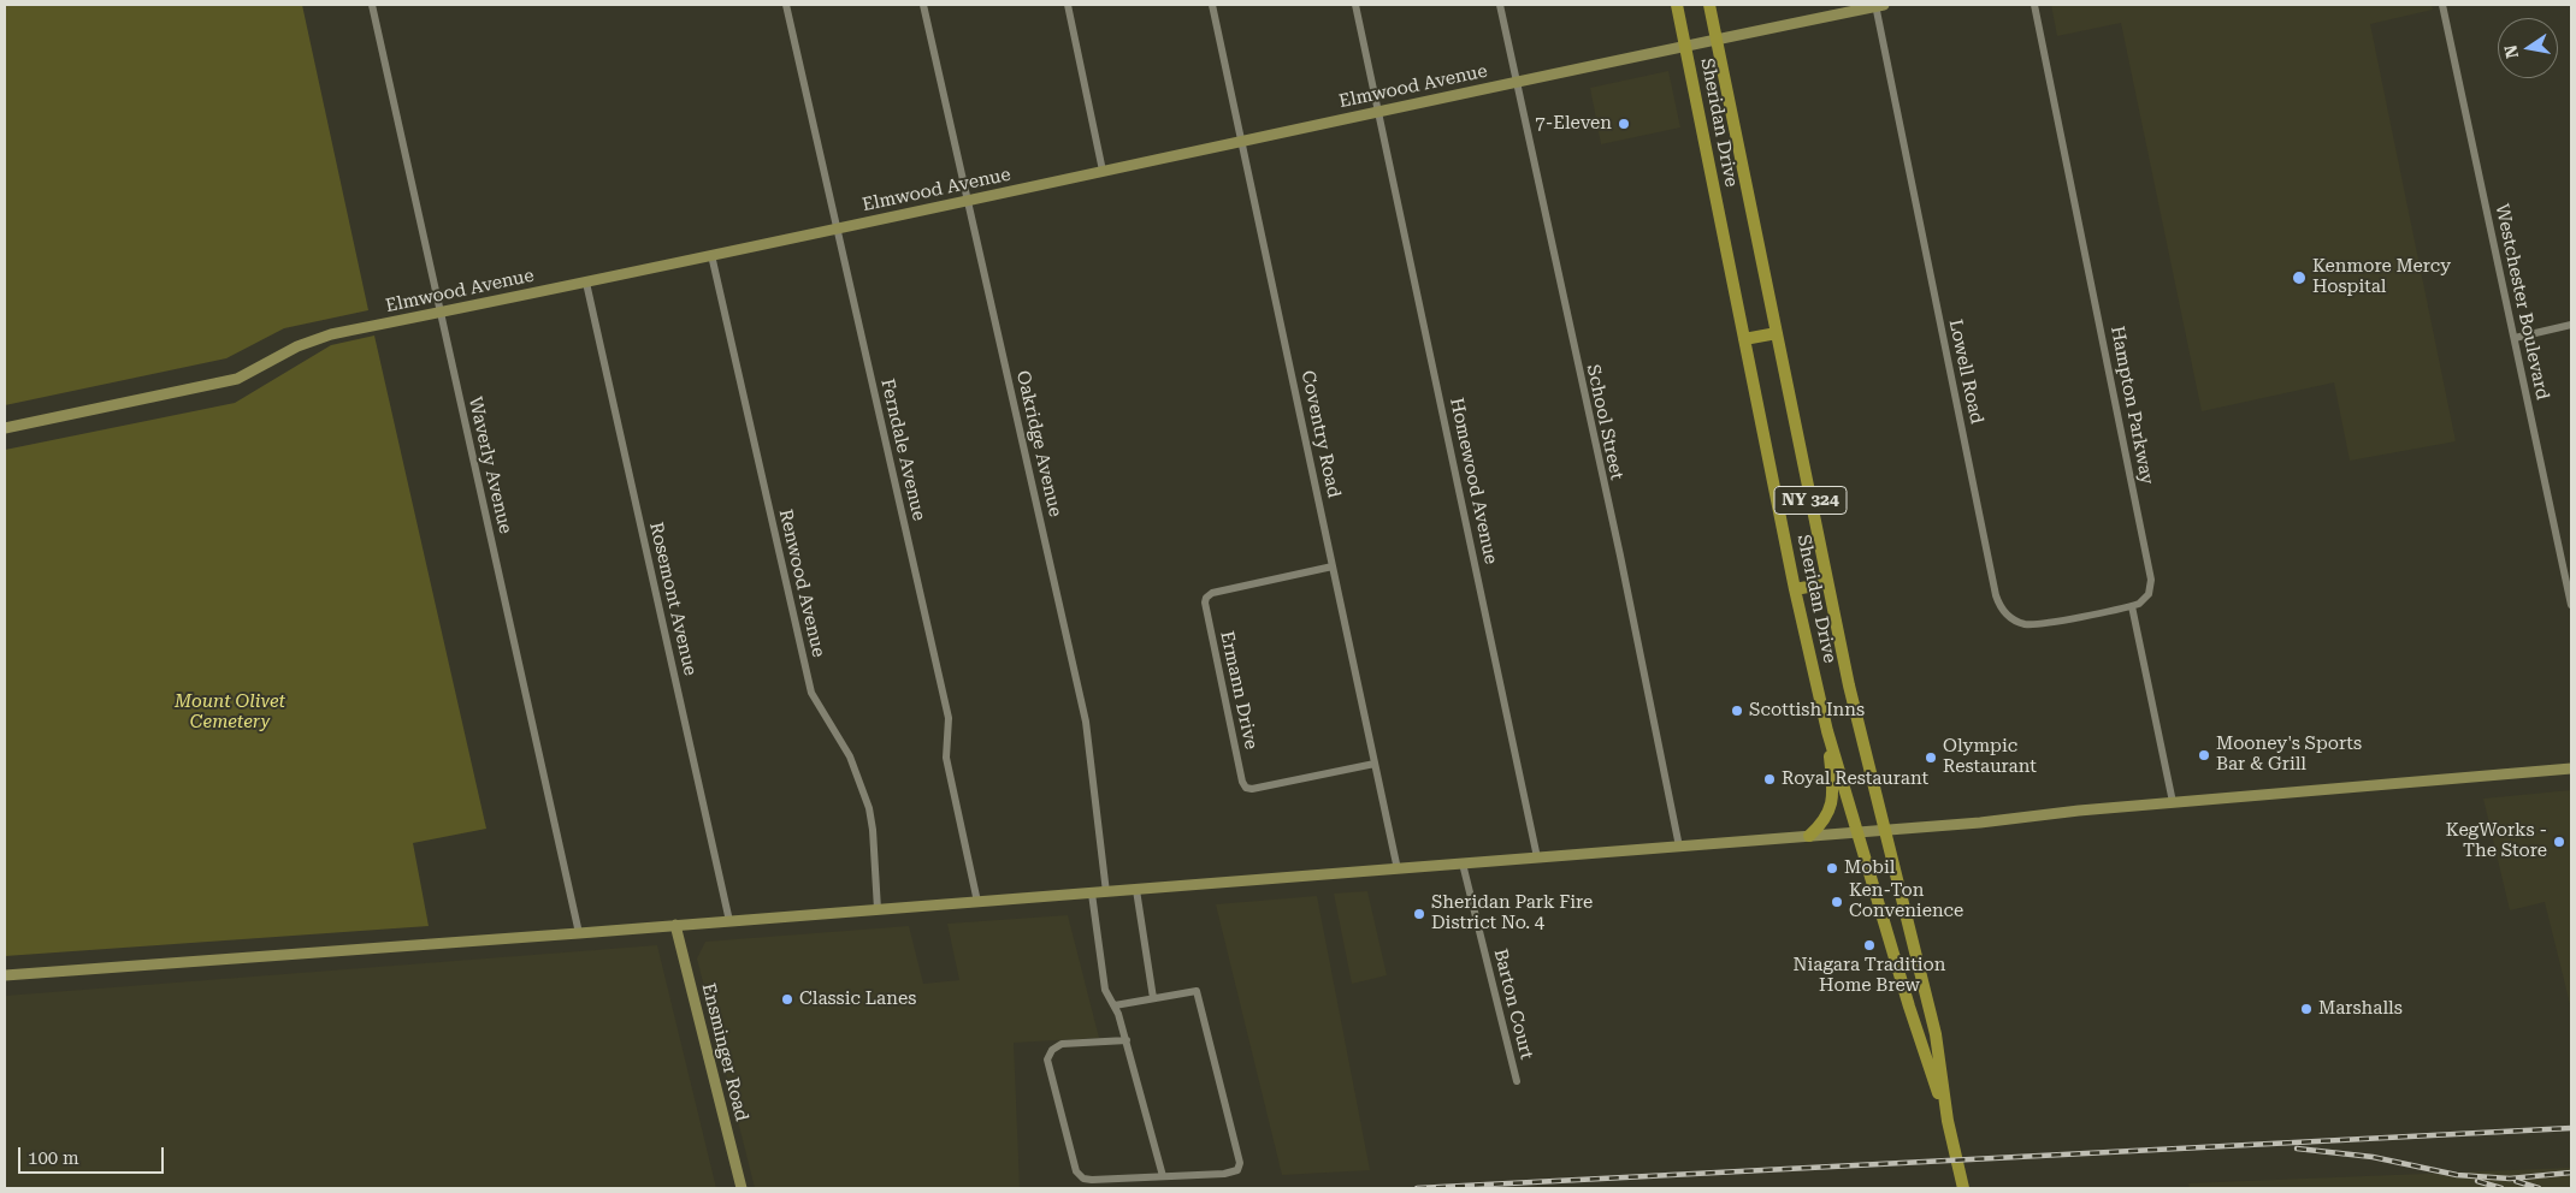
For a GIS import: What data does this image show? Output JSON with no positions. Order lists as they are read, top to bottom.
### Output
{
  "streets": {
    "main road": [
      "Elmwood Avenue",
      "Sheridan Drive",
      "NY 324",
      "Ensminger Road"
    ],
    "street": [
      "Westchester Boulevard",
      "Lowell Road",
      "Hampton Parkway",
      "School Street",
      "Coventry Road",
      "Oakridge Avenue",
      "Ferndale Avenue",
      "Waverly Avenue",
      "Homewood Avenue",
      "Renwood Avenue",
      "Rosemont Avenue",
      "Ermann Drive",
      "Barton Court"
    ]
  },
  "crossings": [
    ["Elmwood Avenue", "Sheridan Drive"],
    ["Elmwood Avenue", "Lowell Road"],
    ["Elmwood Avenue", "School Street"],
    ["Elmwood Avenue", "Coventry Road"],
    ["Elmwood Avenue", "Oakridge Avenue"],
    ["Elmwood Avenue", "Ferndale Avenue"],
    ["Elmwood Avenue", "Waverly Avenue"],
    ["Elmwood Avenue", "Homewood Avenue"],
    ["Elmwood Avenue", "Renwood Avenue"],
    ["Elmwood Avenue", "Rosemont Avenue"],
    ["Lowell Road", "Hampton Parkway"],
    ["Coventry Road", "Ermann Drive"]
  ],
  "parks": ["Mount Olivet Cemetery"],
  "places": [
    "7-Eleven",
    "Kenmore Mercy Hospital",
    "Scottish Inns",
    "Mooney's Sports Bar & Grill",
    "Olympic Restaurant",
    "Royal Restaurant",
    "KegWorks - The Store",
    "Mobil",
    "Ken-Ton Convenience",
    "Sheridan Park Fire District No. 4",
    "Niagara Tradition Home Brew",
    "Classic Lanes",
    "Marshalls"
  ],
  "scale_bar": "100 m",
  "north": "left"
}
